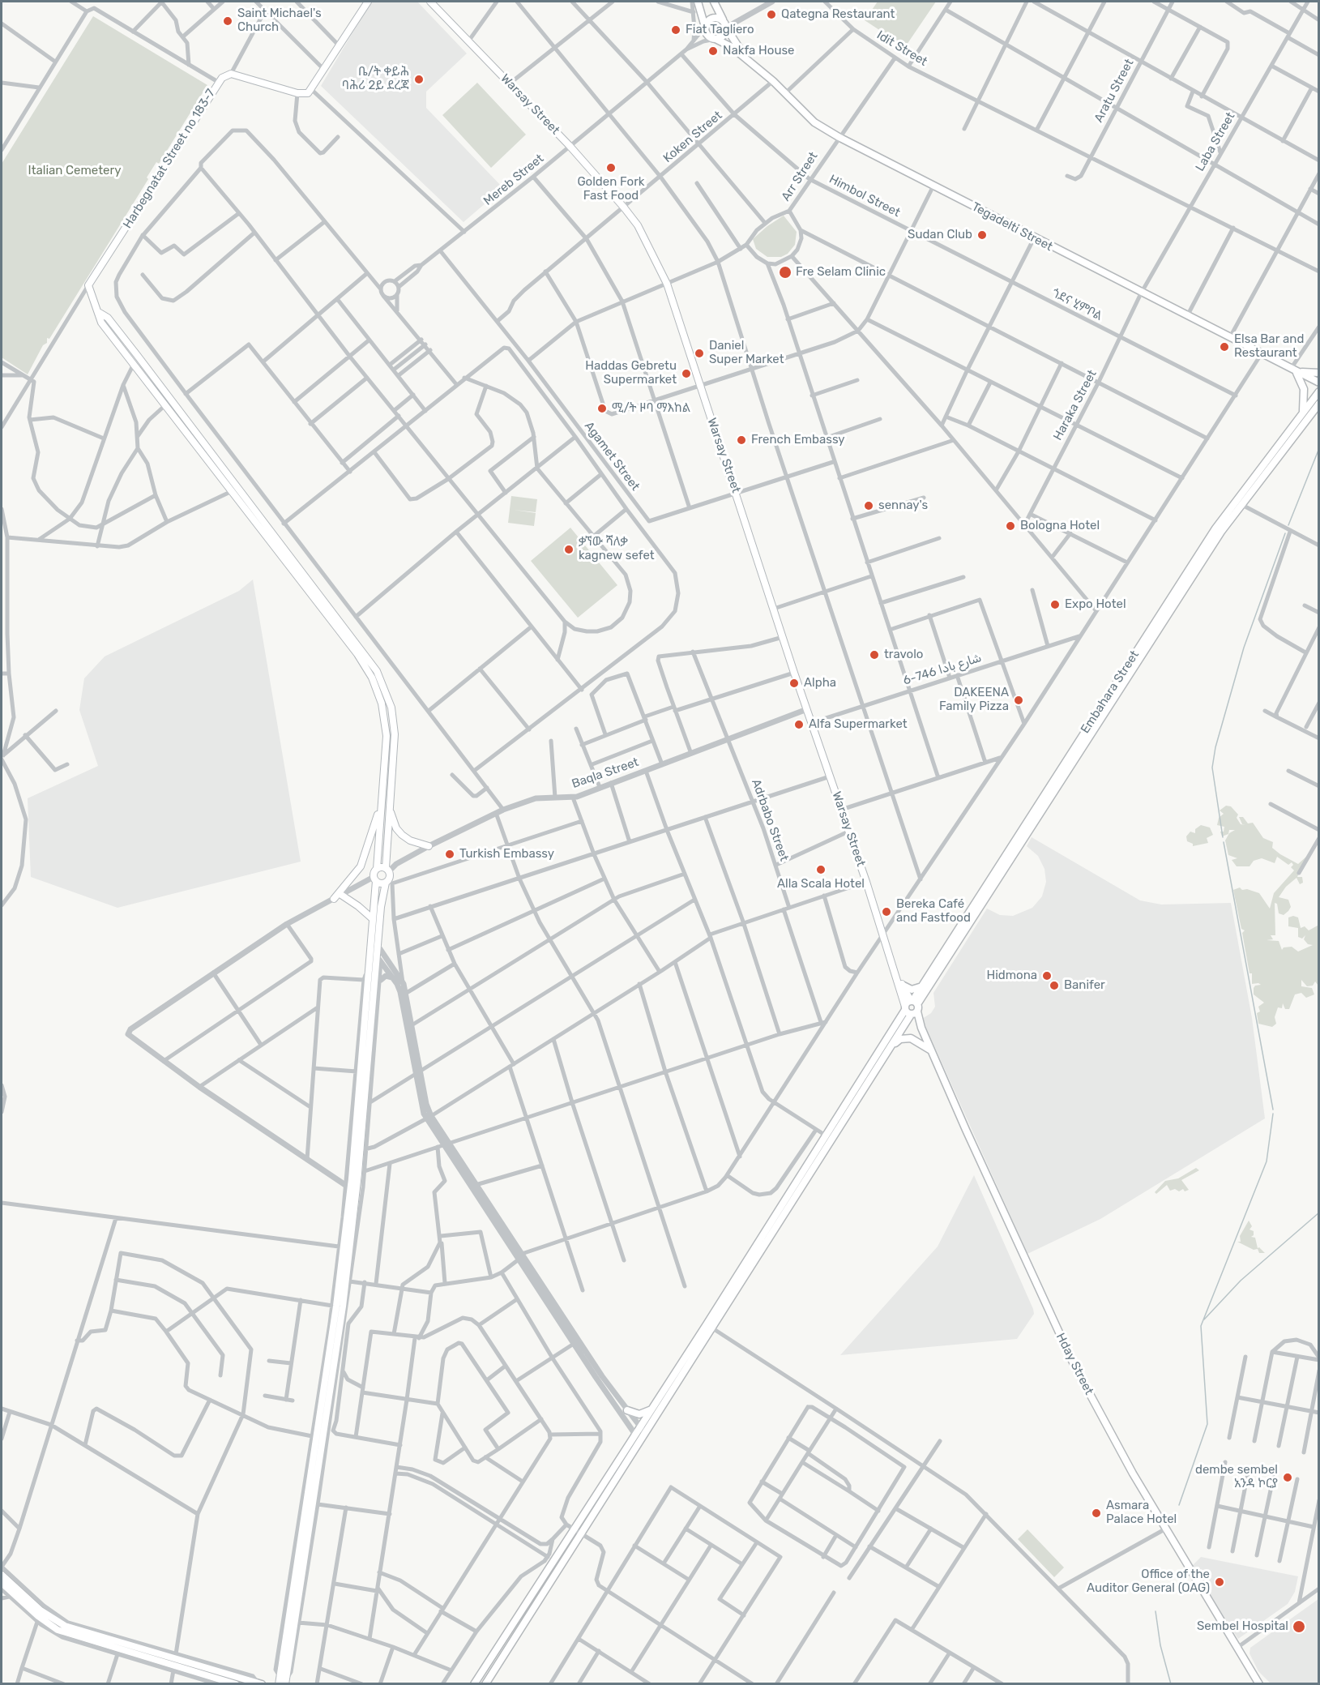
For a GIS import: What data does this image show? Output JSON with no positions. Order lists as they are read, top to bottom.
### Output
{
  "streets": {
    "main road": [
      "Warsay Street",
      "Harbegnatat Street no 183-7",
      "Tegadelti Street",
      "Embahara Street",
      "Hday Street"
    ],
    "street": [
      "Idit Street",
      "Aratu Street",
      "Koken Street",
      "Laba Street",
      "Arr Street",
      "Mereb Street",
      "Himbol Street",
      "ጎደና ሂምቦል",
      "Haraka Street",
      "Agamet Street",
      "شارع بادا 746-6",
      "Baqla Street",
      "Adrbabo Street"
    ]
  },
  "crossings": [
    ["Idit Street", "Aratu Street"],
    ["Idit Street", "Laba Street"],
    ["Idit Street", "Arr Street"],
    ["Warsay Street", "Koken Street"],
    ["Warsay Street", "Arr Street"],
    ["Warsay Street", "Mereb Street"],
    ["Warsay Street", "Agamet Street"],
    ["Warsay Street", "شارع بادا 746-6"],
    ["Warsay Street", "Embahara Street"],
    ["Warsay Street", "Baqla Street"],
    ["Warsay Street", "Hday Street"],
    ["Koken Street", "Himbol Street"],
    ["Koken Street", "Tegadelti Street"],
    ["Koken Street", "Agamet Street"],
    ["Laba Street", "Tegadelti Street"],
    ["Laba Street", "Haraka Street"],
    ["Arr Street", "Himbol Street"],
    ["Arr Street", "Tegadelti Street"],
    ["Arr Street", "Agamet Street"],
    ["Mereb Street", "Himbol Street"],
    ["Mereb Street", "Tegadelti Street"],
    ["Mereb Street", "Agamet Street"],
    ["Himbol Street", "ጎደና ሂምቦል"],
    ["Tegadelti Street", "Haraka Street"],
    ["ጎደና ሂምቦል", "Haraka Street"],
    ["Embahara Street", "Hday Street"],
    ["Baqla Street", "Adrbabo Street"]
  ],
  "parks": ["Italian Cemetery"],
  "places": [
    "Qategna Restaurant",
    "Saint Michael's Church",
    "Fiat Tagliero",
    "Nakfa House",
    "ቤ/ት ቀይሕ ባሕሪ 2ይ ደረጃ",
    "Golden Fork Fast Food",
    "Sudan Club",
    "Fre Selam Clinic",
    "Elsa Bar and Restaurant",
    "Daniel Super Market",
    "Haddas Gebretu Supermarket",
    "ሚ/ት ዞባ ማእከል",
    "French Embassy",
    "sennay's",
    "Bologna Hotel",
    "ቃኘው ሻለቃ kagnew sefet",
    "Expo Hotel",
    "travolo",
    "Alpha",
    "DAKEENA Family Pizza",
    "Alfa Supermarket",
    "Turkish Embassy",
    "Alla Scala Hotel",
    "Bereka Café and Fastfood",
    "Hidmona",
    "Banifer",
    "dembe sembel አንዳ ኮርያ",
    "Asmara Palace Hotel",
    "Office of the Auditor General (OAG)",
    "Sembel Hospital"
  ]
}
